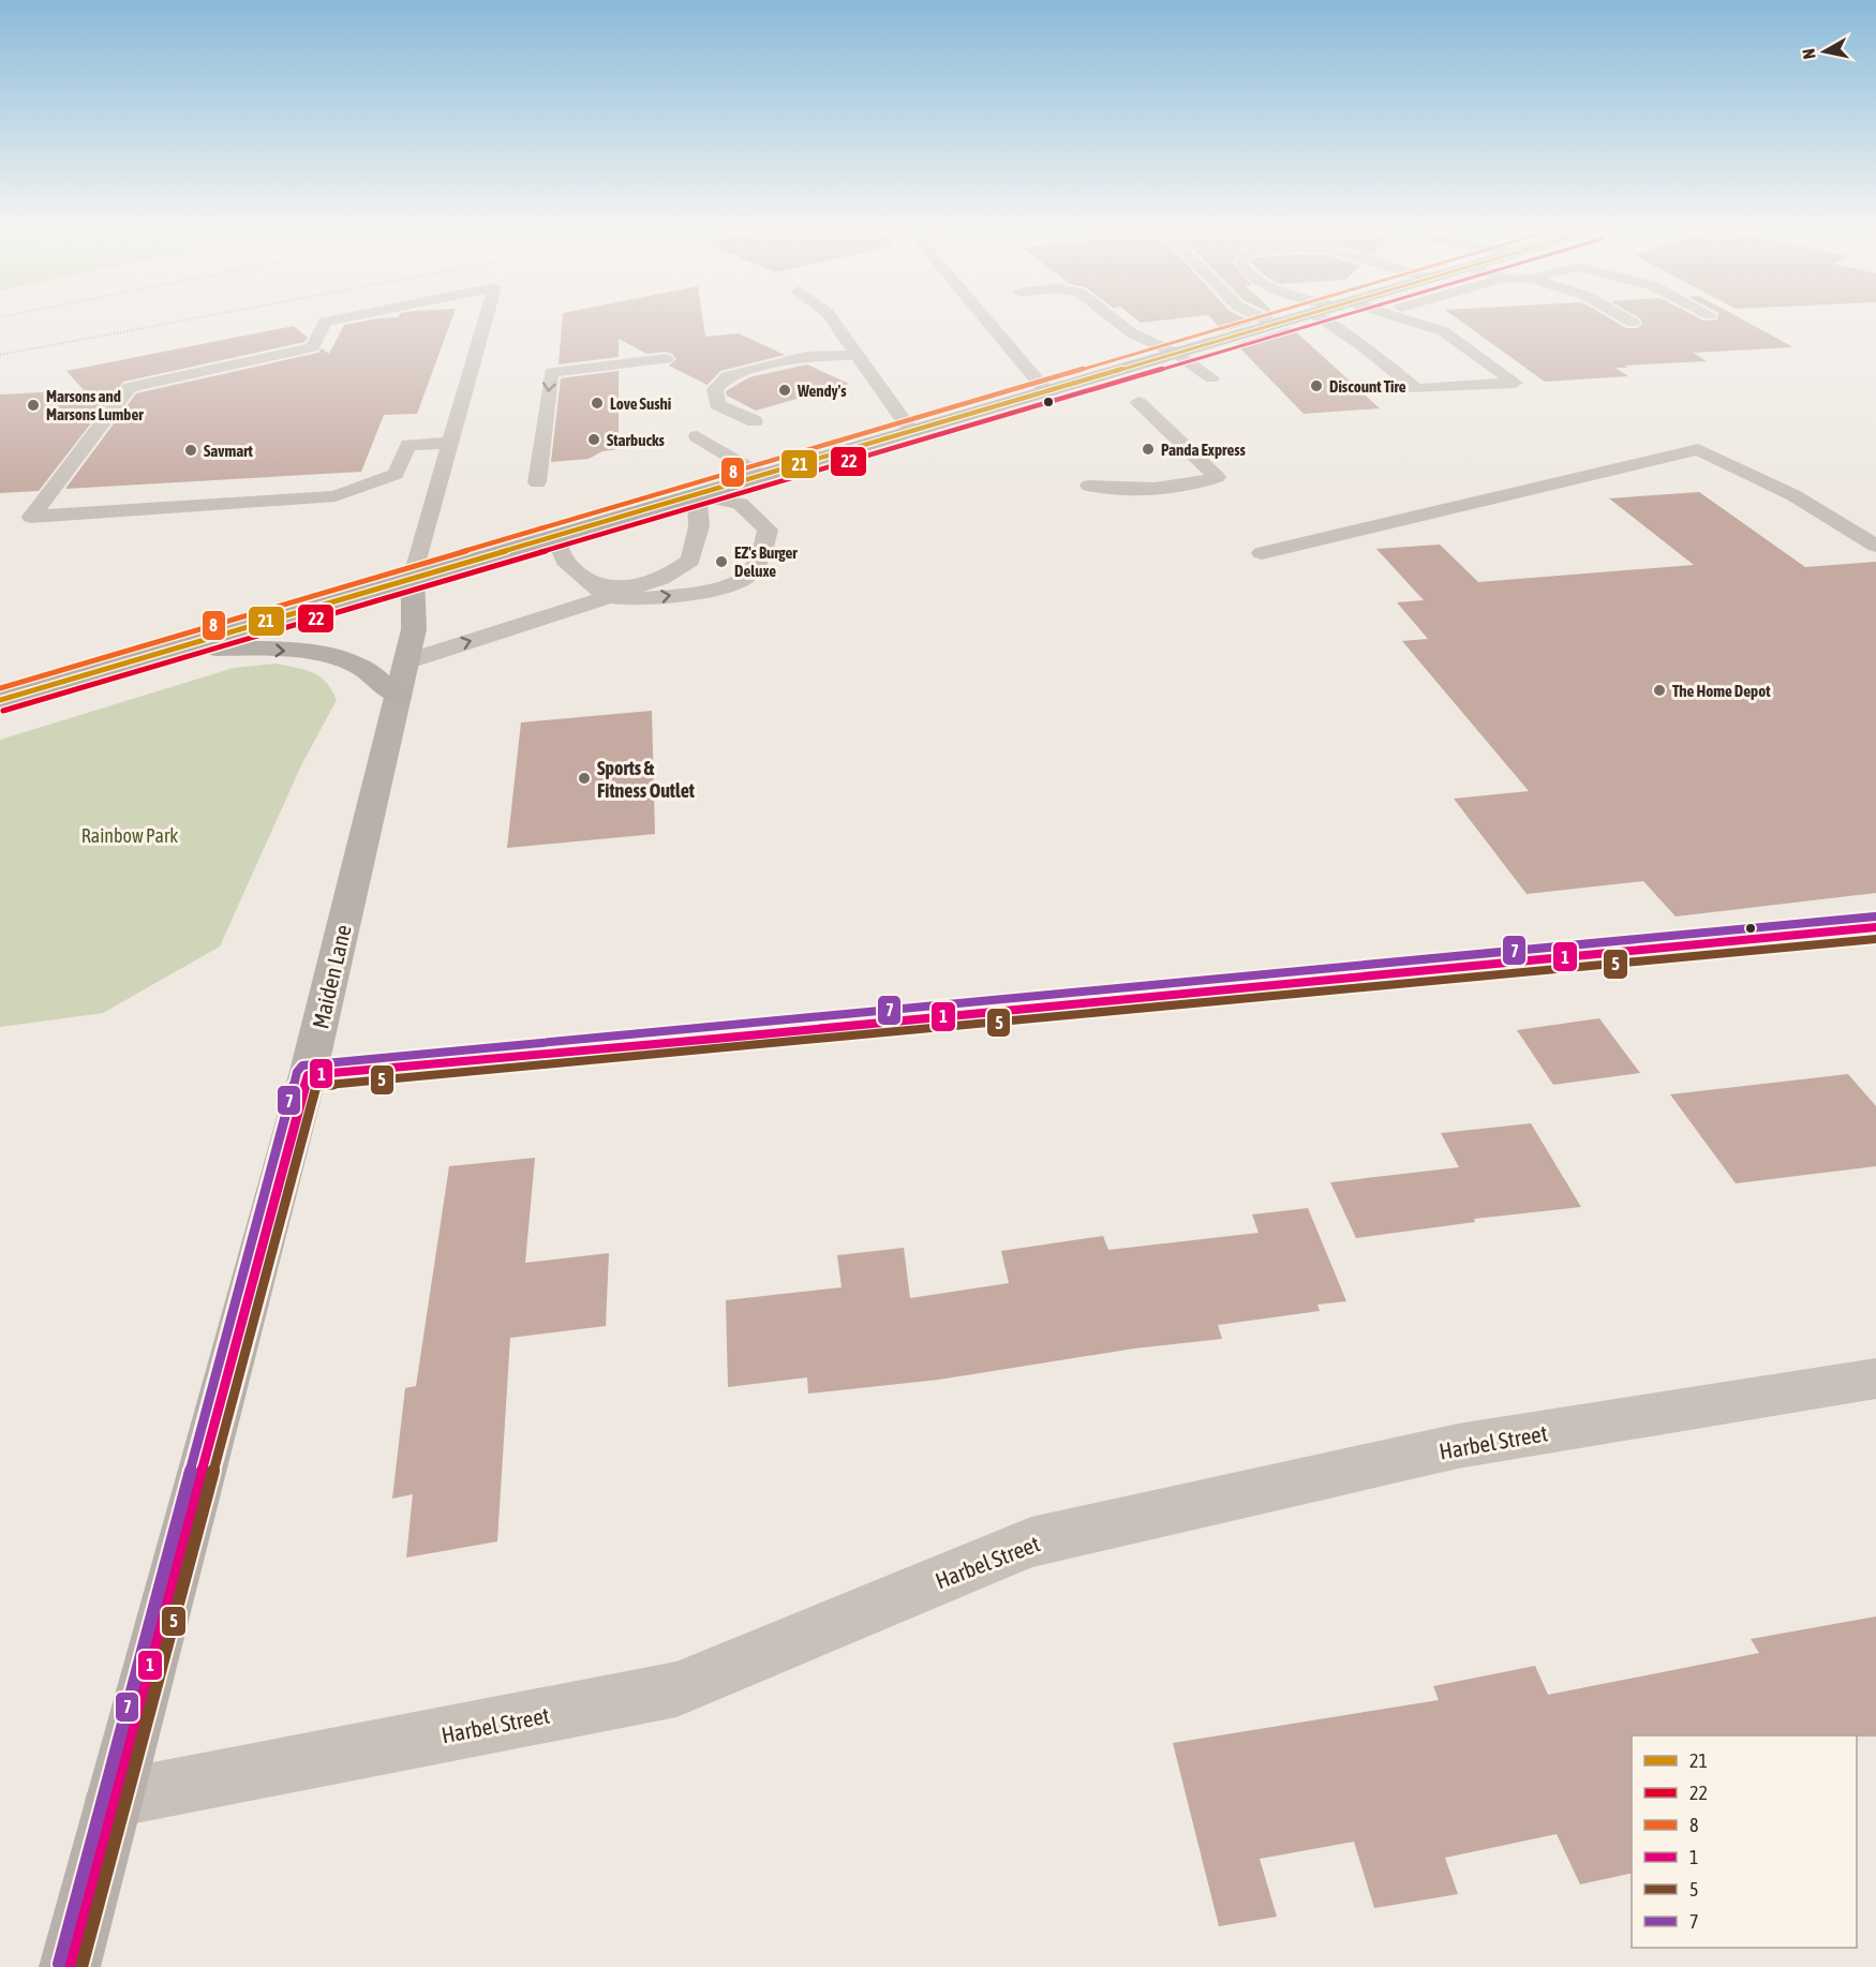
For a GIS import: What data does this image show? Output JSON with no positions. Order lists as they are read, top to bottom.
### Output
{
  "streets": {
    "main road": ["Maiden Lane"],
    "street": ["Harbel Street"]
  },
  "crossings": [
    ["Maiden Lane", "Harbel Street"]
  ],
  "parks": ["Rainbow Park"],
  "places": [
    "Discount Tire",
    "Wendy's",
    "Love Sushi",
    "Marsons and Marsons Lumber",
    "Starbucks",
    "Panda Express",
    "Savmart",
    "EZ's Burger Deluxe",
    "The Home Depot",
    "Sports & Fitness Outlet"
  ],
  "lines": [
    "transit line 21",
    "transit line 22",
    "transit line 8",
    "transit line 7",
    "transit line 1",
    "transit line 5"
  ],
  "legend": [
    "21",
    "22",
    "8",
    "1",
    "5",
    "7"
  ],
  "north": "left"
}
